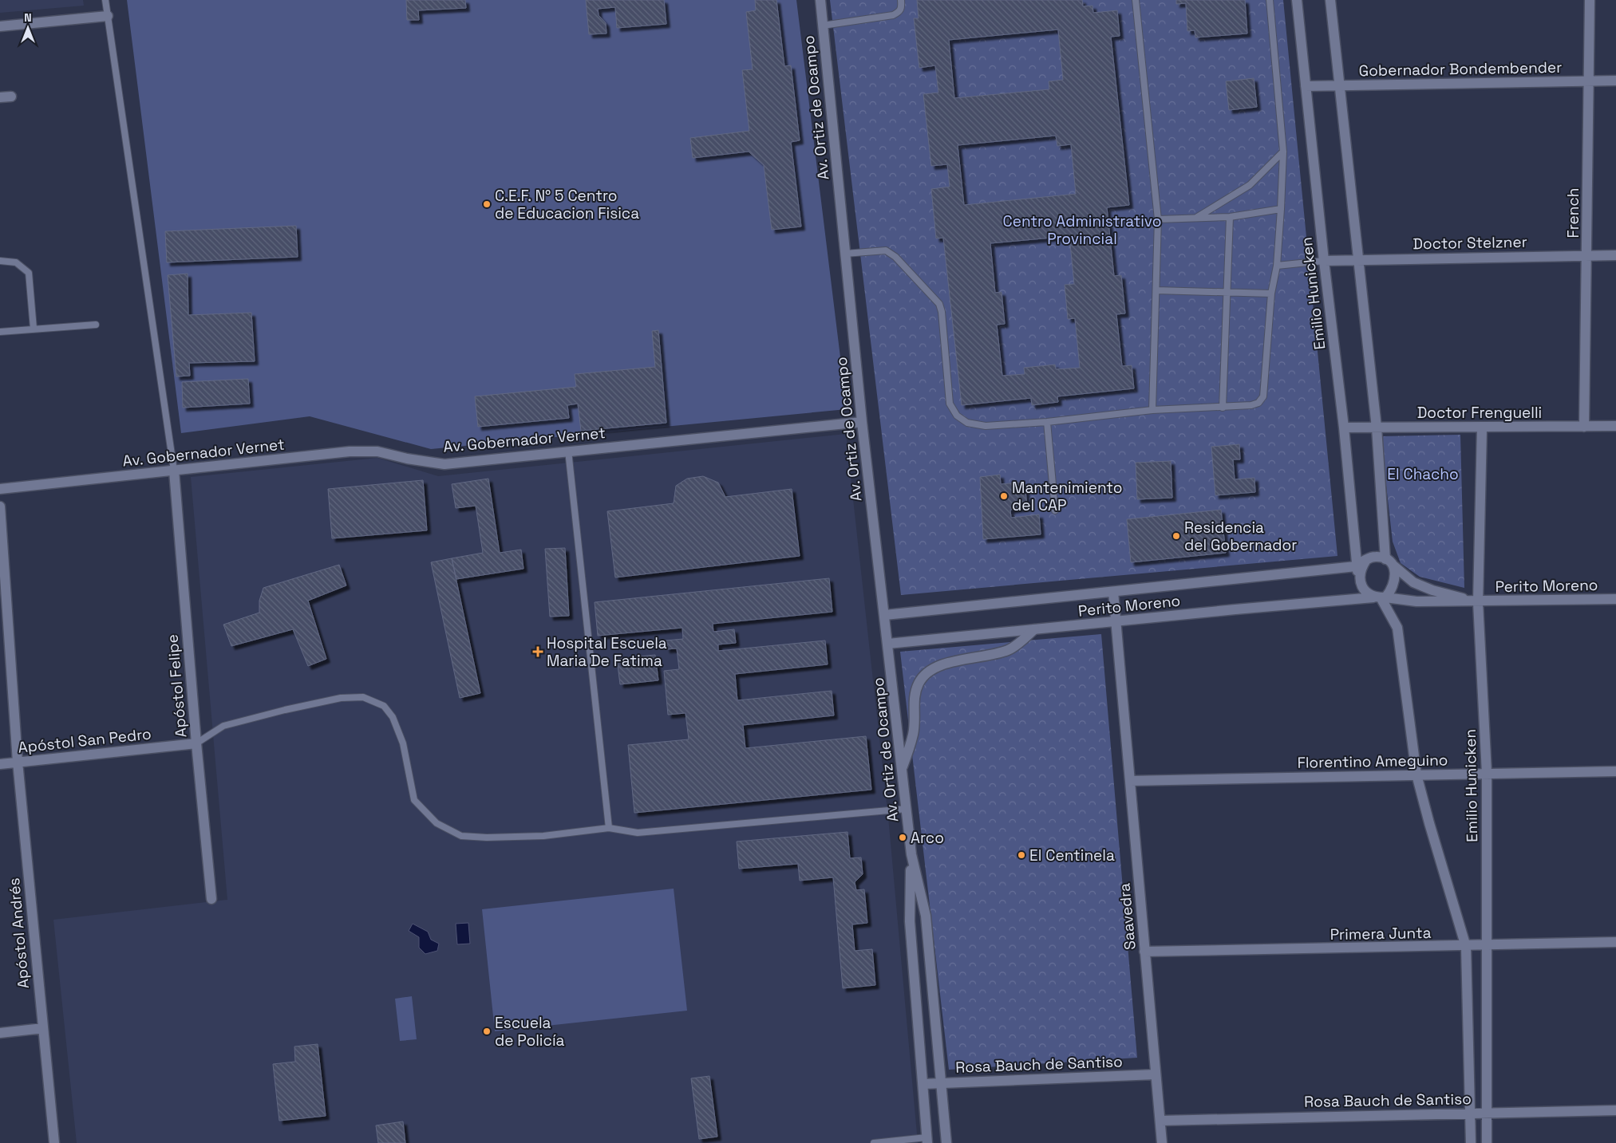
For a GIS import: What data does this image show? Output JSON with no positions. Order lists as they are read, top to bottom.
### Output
{
  "streets": {
    "street": [
      "Gobernador Bondembender",
      "Av. Ortiz de Ocampo",
      "French",
      "Doctor Stelzner",
      "Emilio Hunicken",
      "Doctor Frenguelli",
      "Av. Gobernador Vernet",
      "Perito Moreno",
      "Apóstol Felipe",
      "Apóstol San Pedro",
      "Florentino Ameguino",
      "Saavedra",
      "Apóstol Andrés",
      "Primera Junta",
      "Rosa Bauch de Santiso"
    ]
  },
  "crossings": [
    ["Gobernador Bondembender", "French"],
    ["Gobernador Bondembender", "Emilio Hunicken"],
    ["Av. Ortiz de Ocampo", "Av. Gobernador Vernet"],
    ["Av. Ortiz de Ocampo", "Perito Moreno"],
    ["Av. Ortiz de Ocampo", "Rosa Bauch de Santiso"],
    ["French", "Doctor Stelzner"],
    ["French", "Doctor Frenguelli"],
    ["Doctor Stelzner", "Emilio Hunicken"],
    ["Emilio Hunicken", "Doctor Frenguelli"],
    ["Emilio Hunicken", "Perito Moreno"],
    ["Emilio Hunicken", "Florentino Ameguino"],
    ["Emilio Hunicken", "Primera Junta"],
    ["Emilio Hunicken", "Rosa Bauch de Santiso"],
    ["Av. Gobernador Vernet", "Apóstol Felipe"],
    ["Perito Moreno", "Saavedra"],
    ["Apóstol Felipe", "Apóstol San Pedro"],
    ["Apóstol San Pedro", "Apóstol Andrés"],
    ["Florentino Ameguino", "Saavedra"],
    ["Saavedra", "Primera Junta"],
    ["Saavedra", "Rosa Bauch de Santiso"]
  ],
  "parks": ["Centro Administrativo Provincial", "El Chacho"],
  "places": {
    "other": [
      "C.E.F. N° 5 Centro de Educacion Fisica",
      "Mantenimiento del CAP",
      "Residencia del Gobernador",
      "Arco",
      "El Centinela",
      "Escuela de Policía"
    ],
    "health": ["Hospital Escuela Maria De Fatima"]
  },
  "north": "top"
}
